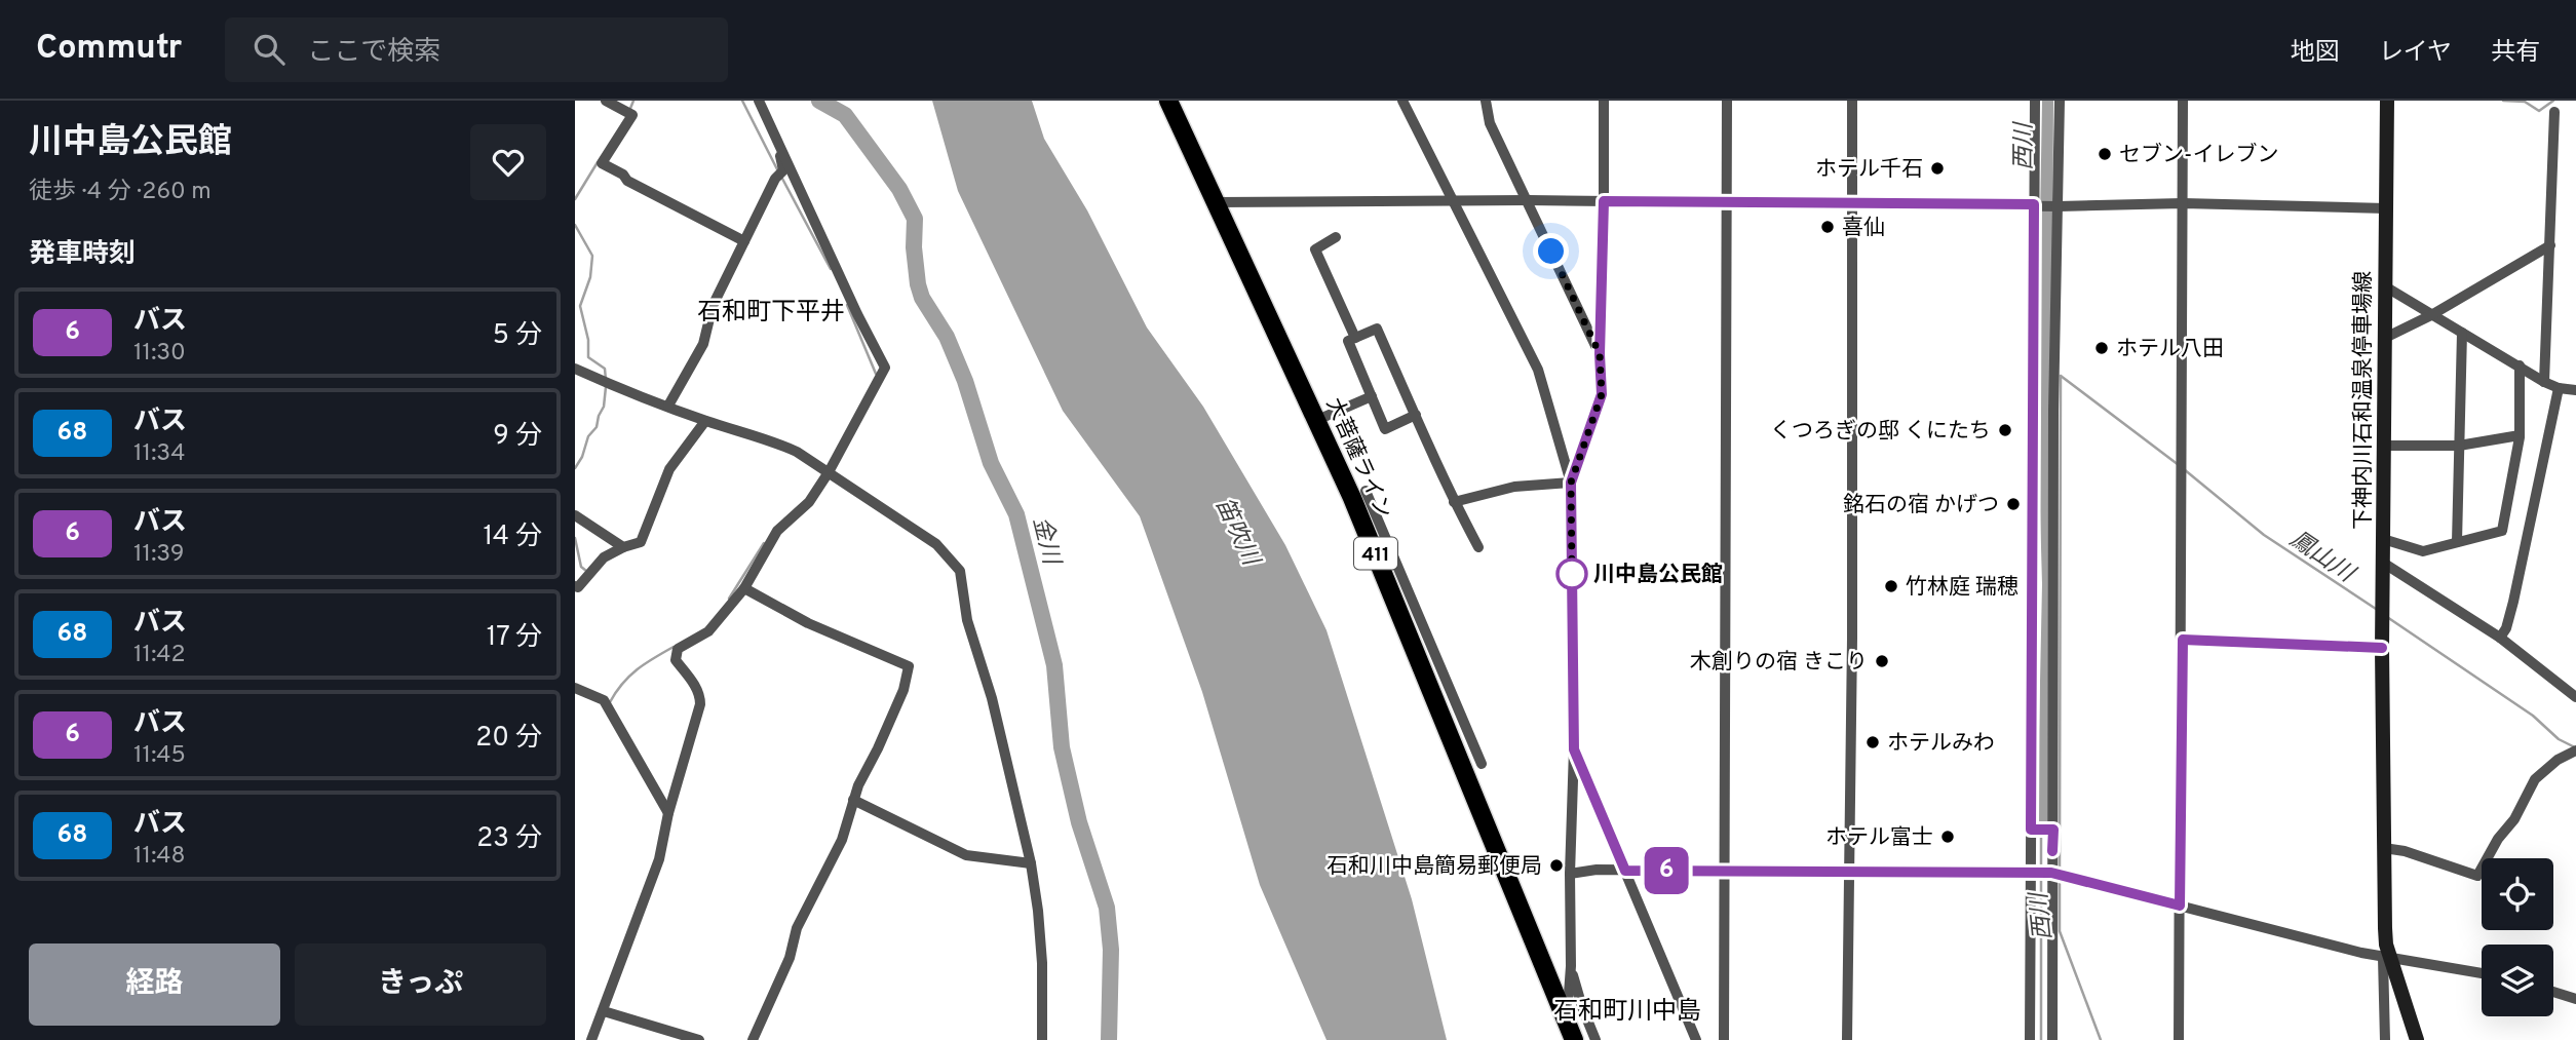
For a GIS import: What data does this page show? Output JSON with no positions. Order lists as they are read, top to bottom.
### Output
{
  "streets": {
    "highway": ["大菩薩ライン", "411"],
    "main road": ["下神内川石和温泉停車場線"]
  },
  "districts": ["石和町下平井", "石和町川中島"],
  "water": [
    "西川",
    "笛吹川",
    "金川",
    "鳳山川"
  ],
  "places": [
    "セブン-イレブン",
    "ホテル千石",
    "喜仙",
    "ホテル八田",
    "くつろぎの邸 くにたち",
    "銘石の宿 かげつ",
    "川中島公民館",
    "竹林庭 瑞穂",
    "木創りの宿 きこり",
    "ホテルみわ",
    "ホテル富士",
    "石和川中島簡易郵便局"
  ],
  "lines": ["bus line 6"],
  "page": {
    "header": "Commutr",
    "search": "ここで検索",
    "nav": ["地図", "レイヤ", "共有"],
    "heading": [
      ["川中島公民館", "徒歩 · 4 分 · 260 m"],
      "発車時刻"
    ],
    "on_map": "6",
    "list": [
      {
        "mark": "6",
        "name": "バス",
        "note": "11:30",
        "value": "5 分"
      },
      {
        "mark": "68",
        "name": "バス",
        "note": "11:34",
        "value": "9 分"
      },
      {
        "mark": "6",
        "name": "バス",
        "note": "11:39",
        "value": "14 分"
      },
      {
        "mark": "68",
        "name": "バス",
        "note": "11:42",
        "value": "17 分"
      },
      {
        "mark": "6",
        "name": "バス",
        "note": "11:45",
        "value": "20 分"
      },
      {
        "mark": "68",
        "name": "バス",
        "note": "11:48",
        "value": "23 分"
      }
    ],
    "buttons": ["経路", "きっぷ"]
  }
}
